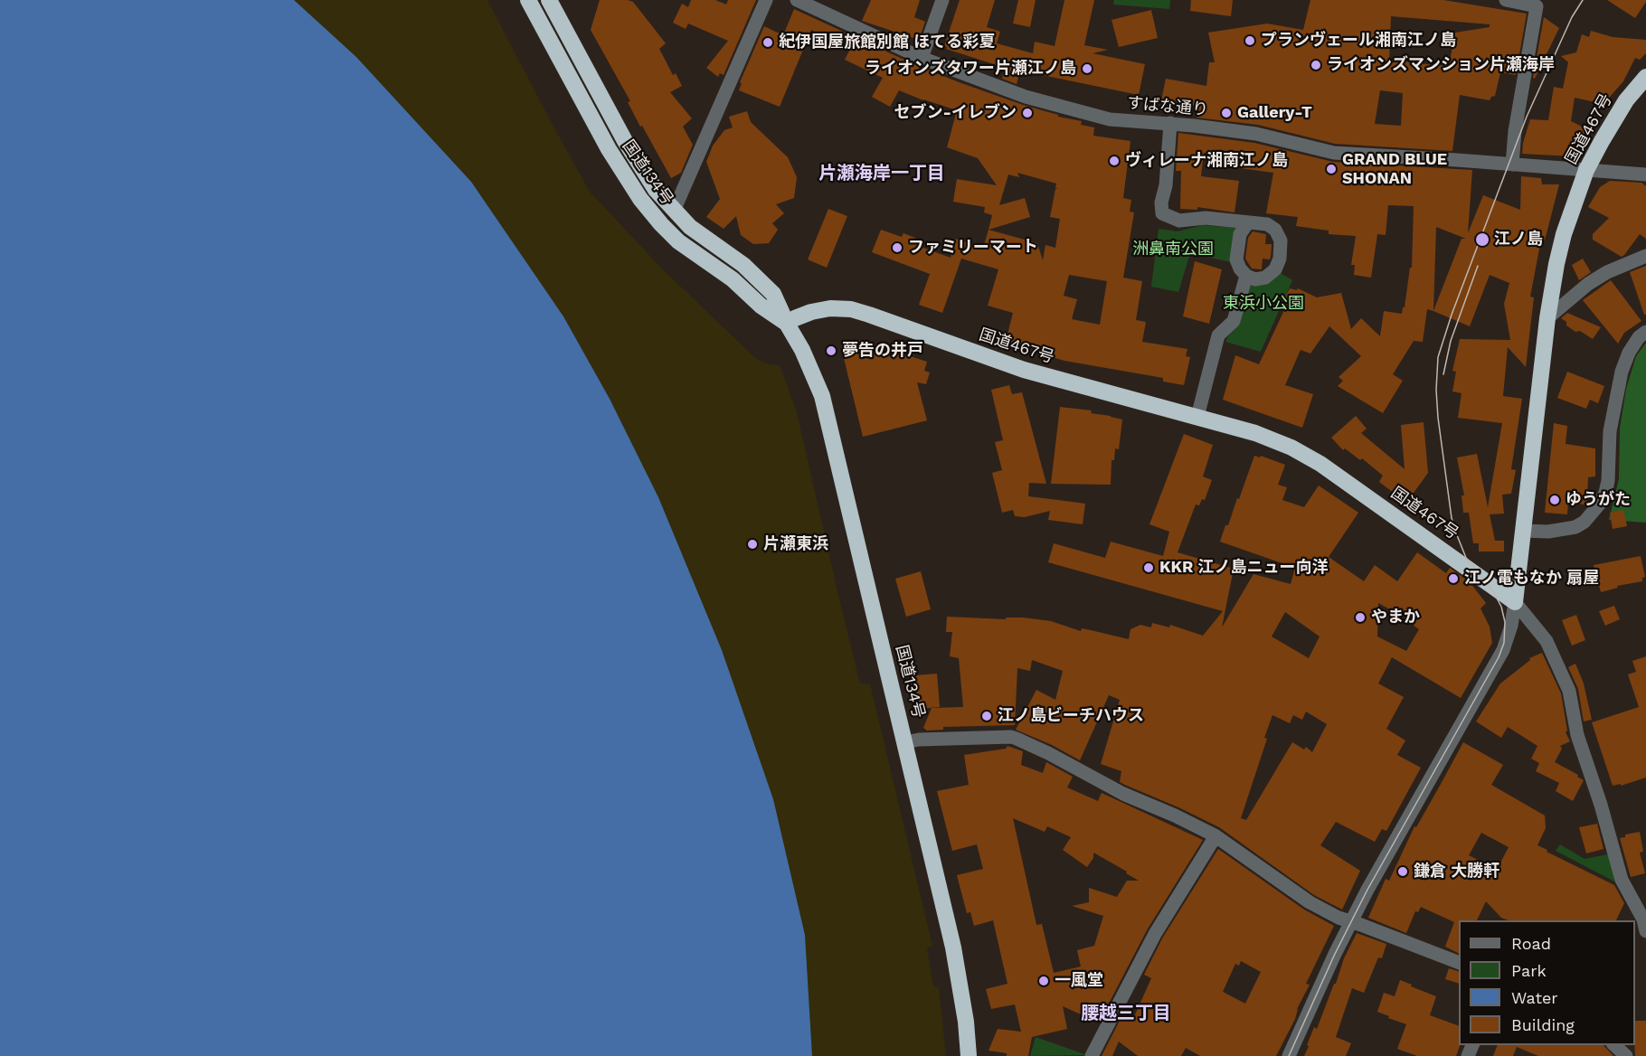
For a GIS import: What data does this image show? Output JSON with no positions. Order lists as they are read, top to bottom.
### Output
{
  "streets": {
    "highway": ["国道467号", "国道134号"],
    "street": ["すばな通り"]
  },
  "crossings": [
    ["すばな通り", "国道467号"],
    ["国道467号", "国道134号"]
  ],
  "districts": ["片瀬海岸一丁目", "腰越三丁目"],
  "parks": ["洲鼻南公園", "東浜小公園"],
  "places": [
    "プランヴェール湘南江ノ島",
    "紀伊国屋旅館別館 ほてる彩夏",
    "ライオンズマンション片瀬海岸",
    "ライオンズタワー片瀬江ノ島",
    "セブン-イレブン",
    "Gallery-T",
    "ヴィレーナ湘南江ノ島",
    "GRAND BLUE SHONAN",
    "江ノ島",
    "ファミリーマート",
    "夢告の井戸",
    "ゆうがた",
    "片瀬東浜",
    "KKR 江ノ島ニュー向洋",
    "江ノ電もなか 扇屋",
    "やまか",
    "江ノ島ビーチハウス",
    "鎌倉 大勝軒",
    "一風堂"
  ],
  "legend": [
    "Road",
    "Park",
    "Water",
    "Building"
  ]
}
